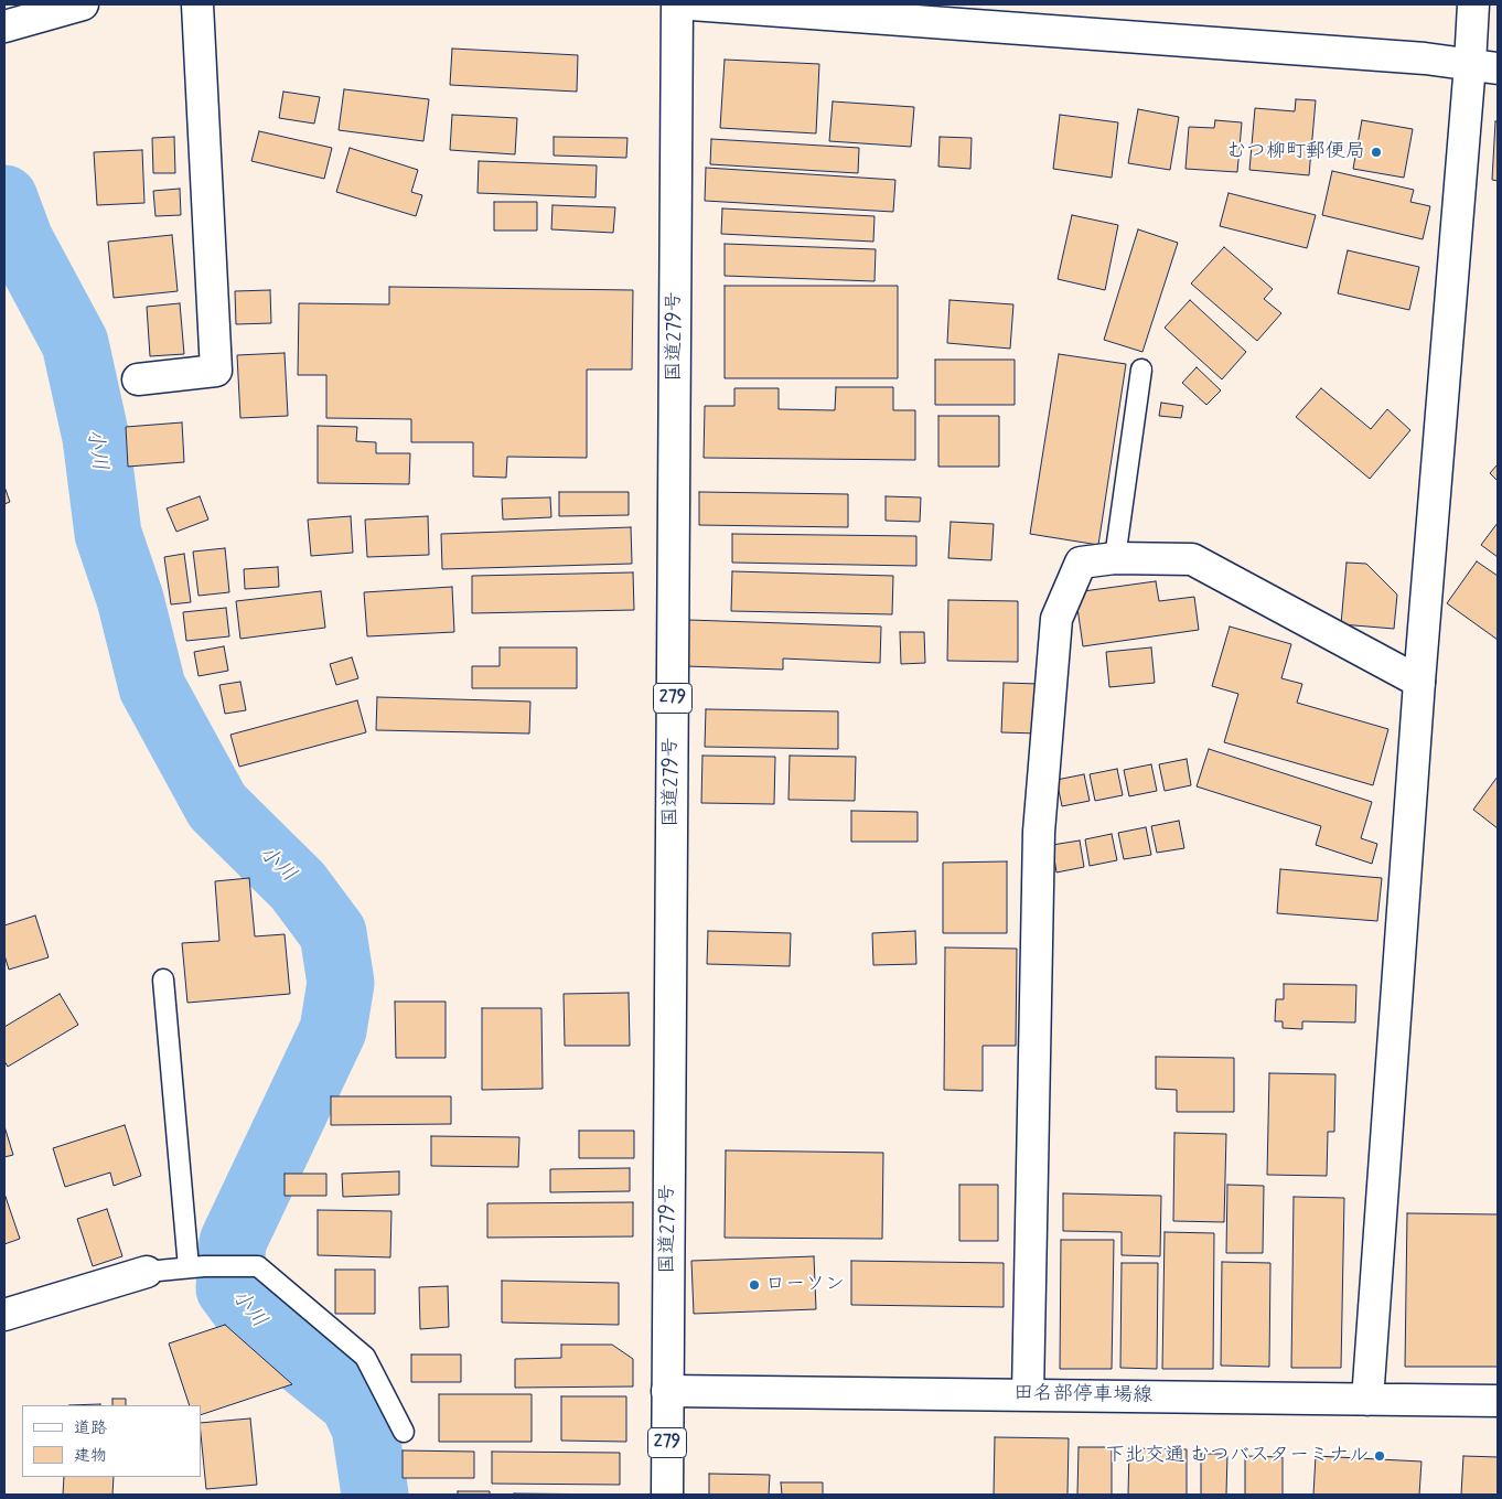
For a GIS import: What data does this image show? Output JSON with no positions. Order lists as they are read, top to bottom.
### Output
{
  "streets": {
    "main road": ["国道279号", "279", "田名部停車場線"]
  },
  "crossings": [
    ["国道279号", "田名部停車場線"]
  ],
  "water": ["小川"],
  "places": ["むつ柳町郵便局", "ローソン", "下北交通 むつバスターミナル"],
  "legend": ["道路", "建物"]
}
